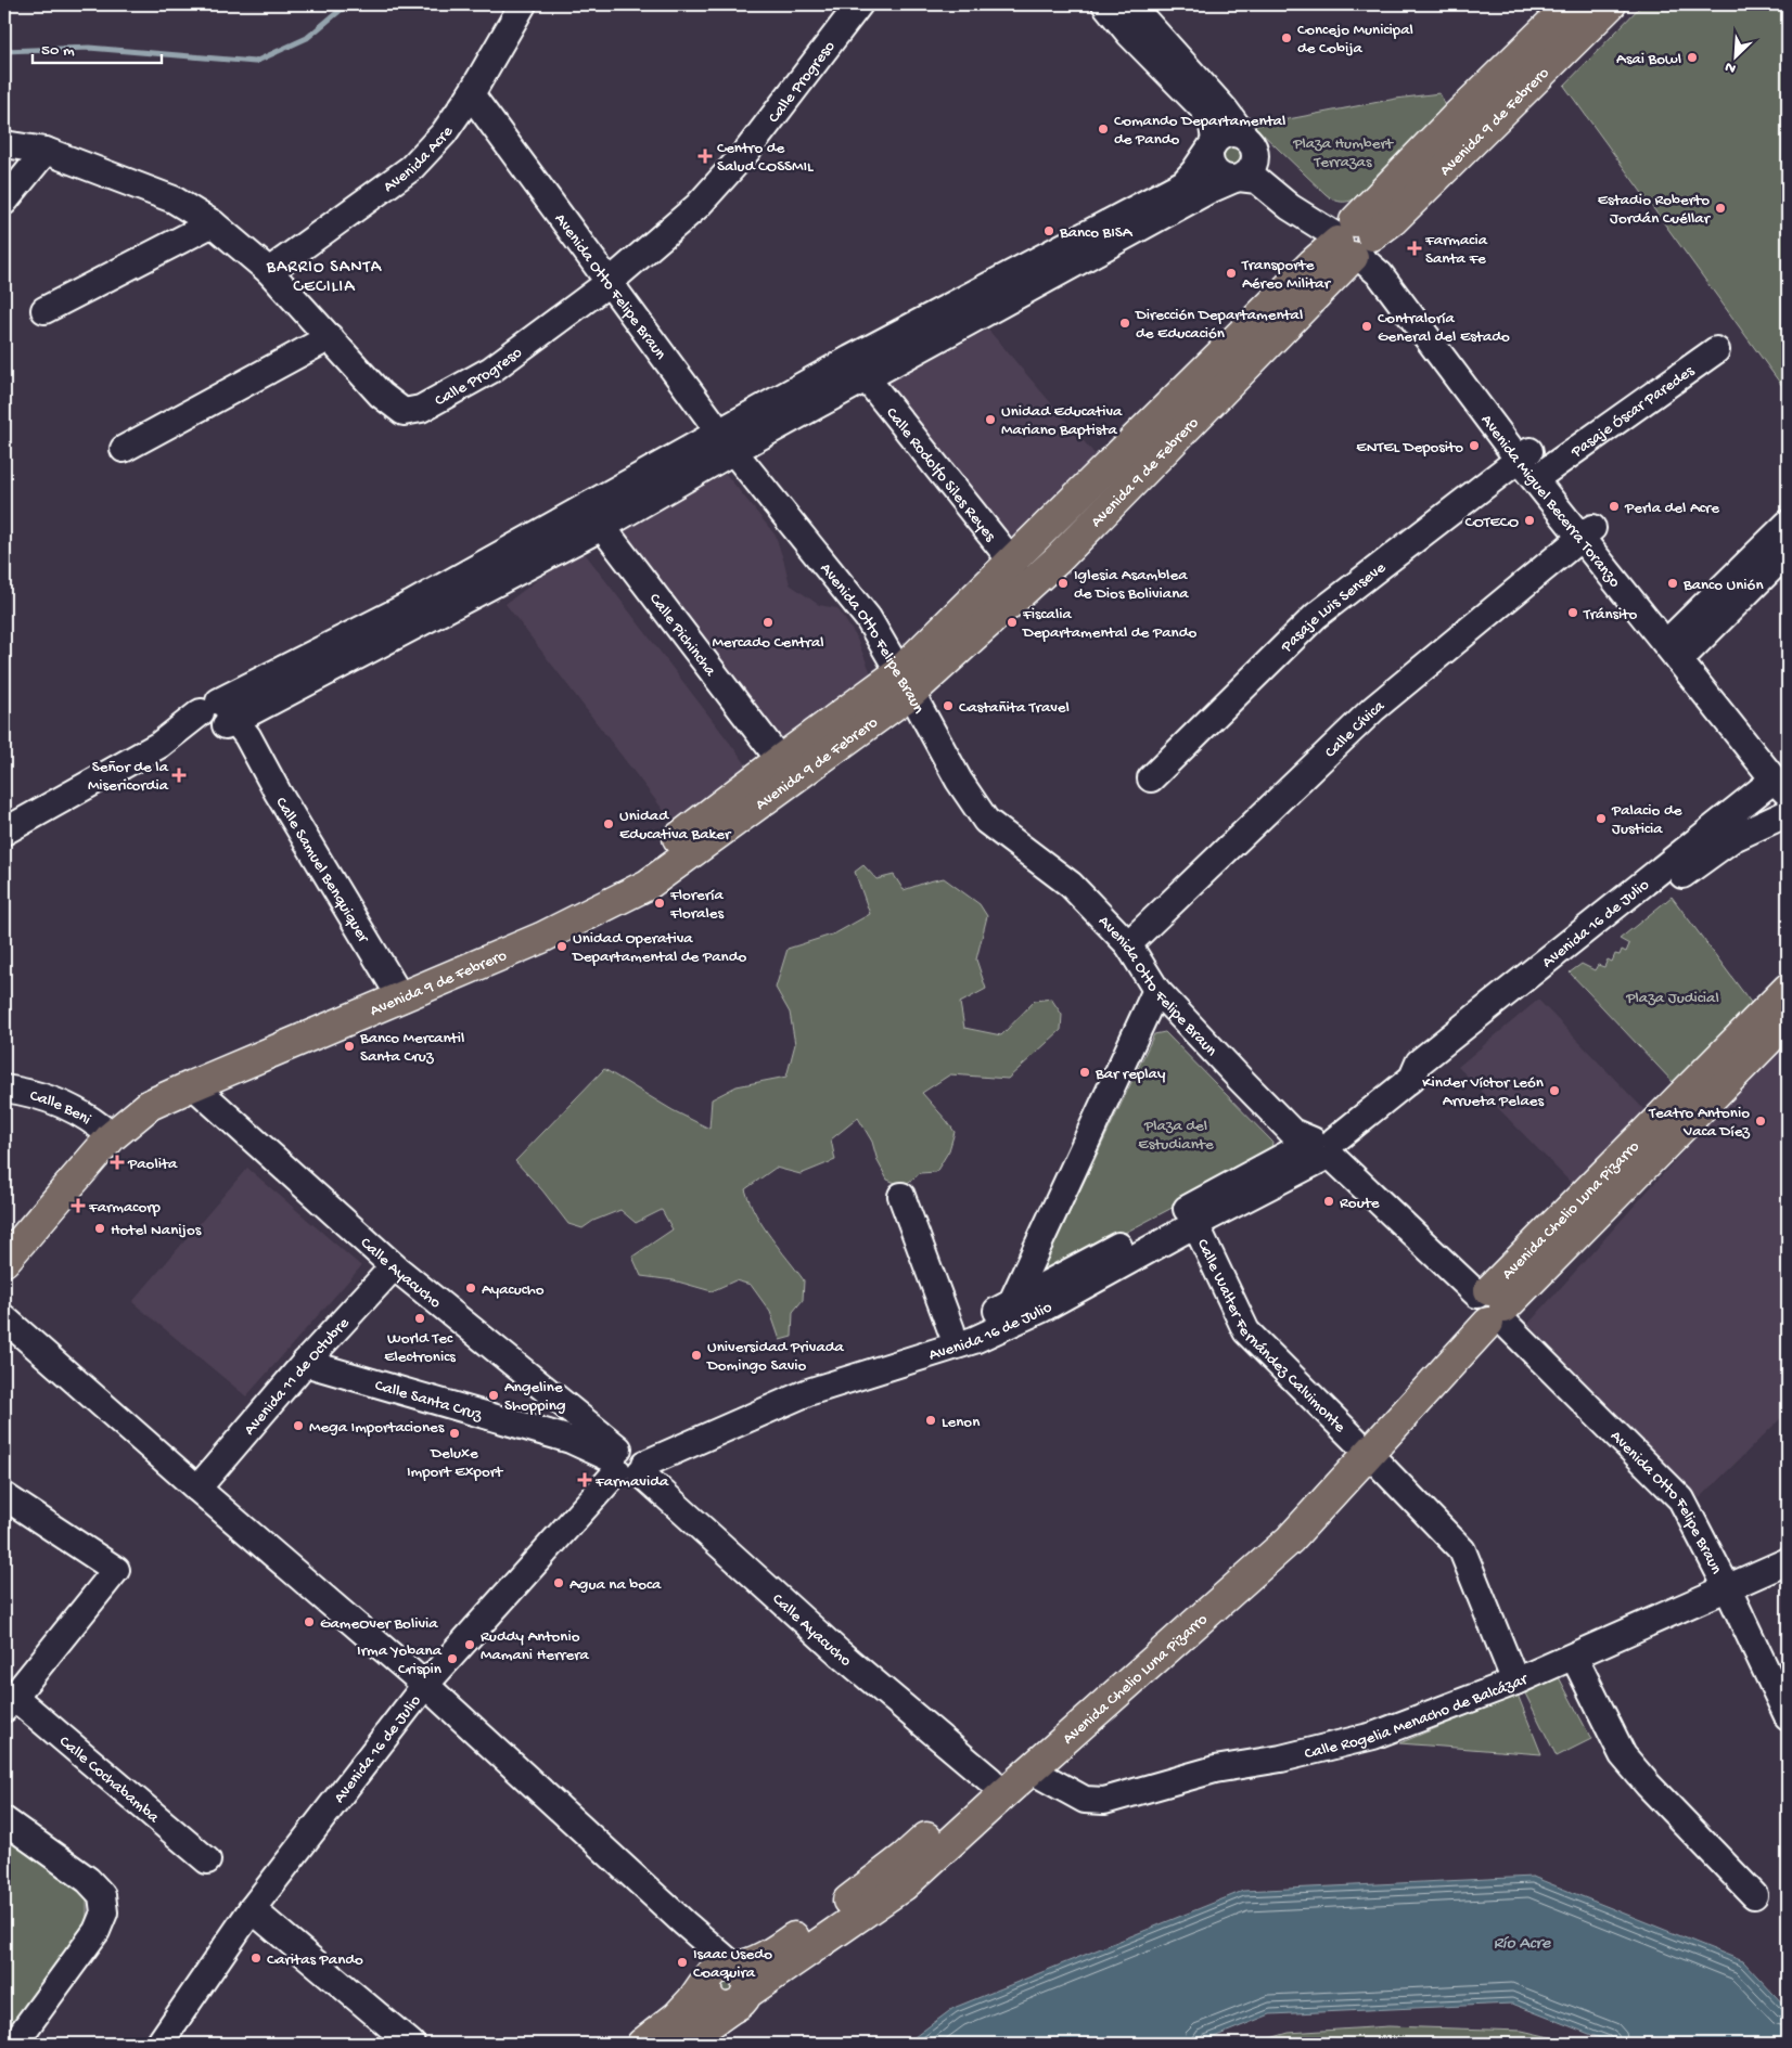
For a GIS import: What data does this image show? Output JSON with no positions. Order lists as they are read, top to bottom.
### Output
{
  "streets": {
    "main road": ["Avenida 9 de Febrero", "Avenida Chelio Luna Pizarro"],
    "street": [
      "Calle Progreso",
      "Avenida Acre",
      "Avenida Otto Felipe Braun",
      "Pasaje Óscar Paredes",
      "Calle Rodolfo Siles Reyes",
      "Avenida Miguel Becerra Toranzo",
      "Pasaje Luis Senseve",
      "Calle Pichincha",
      "Calle Cívica",
      "Calle Samuel Benquiquer",
      "Avenida 16 de Julio",
      "Calle Beni",
      "Calle Ayacucho",
      "Calle Walter Fernández Calvimonte",
      "Avenida 11 de Octubre",
      "Calle Santa Cruz",
      "Calle Rogelia Menacho de Balcázar",
      "Calle Cochabamba"
    ]
  },
  "crossings": [
    ["Calle Progreso", "Avenida Acre"],
    ["Calle Progreso", "Avenida Otto Felipe Braun"],
    ["Avenida 9 de Febrero", "Avenida Otto Felipe Braun"],
    ["Avenida 9 de Febrero", "Calle Rodolfo Siles Reyes"],
    ["Avenida 9 de Febrero", "Avenida Miguel Becerra Toranzo"],
    ["Avenida 9 de Febrero", "Calle Pichincha"],
    ["Avenida 9 de Febrero", "Calle Samuel Benquiquer"],
    ["Avenida 9 de Febrero", "Calle Beni"],
    ["Avenida 9 de Febrero", "Calle Ayacucho"],
    ["Avenida Acre", "Avenida Otto Felipe Braun"],
    ["Avenida Otto Felipe Braun", "Calle Cívica"],
    ["Avenida Otto Felipe Braun", "Avenida 16 de Julio"],
    ["Avenida Otto Felipe Braun", "Avenida Chelio Luna Pizarro"],
    ["Avenida Otto Felipe Braun", "Calle Rogelia Menacho de Balcázar"],
    ["Pasaje Óscar Paredes", "Avenida Miguel Becerra Toranzo"],
    ["Avenida Miguel Becerra Toranzo", "Pasaje Luis Senseve"],
    ["Avenida Miguel Becerra Toranzo", "Calle Cívica"],
    ["Avenida Miguel Becerra Toranzo", "Avenida 16 de Julio"],
    ["Avenida 16 de Julio", "Calle Ayacucho"],
    ["Avenida 16 de Julio", "Calle Walter Fernández Calvimonte"],
    ["Avenida 16 de Julio", "Calle Santa Cruz"],
    ["Avenida Chelio Luna Pizarro", "Calle Ayacucho"],
    ["Avenida Chelio Luna Pizarro", "Calle Walter Fernández Calvimonte"],
    ["Avenida Chelio Luna Pizarro", "Calle Rogelia Menacho de Balcázar"],
    ["Calle Ayacucho", "Avenida 11 de Octubre"],
    ["Calle Ayacucho", "Calle Santa Cruz"],
    ["Calle Walter Fernández Calvimonte", "Calle Rogelia Menacho de Balcázar"],
    ["Avenida 11 de Octubre", "Calle Santa Cruz"]
  ],
  "districts": ["BARRIO SANTA CECILIA"],
  "water": ["Río Acre"],
  "parks": ["Plaza Humbert Terrazas", "Plaza Judicial", "Plaza del Estudiante"],
  "places": {
    "other": [
      "Concejo Municipal de Cobija",
      "Asai Bowl",
      "Comando Departamental de Pando",
      "Estadio Roberto Jordán Cuéllar",
      "Banco BISA",
      "Transporte Aéreo Militar",
      "Dirección Departamental de Educación",
      "Contraloría General del Estado",
      "Unidad Educativa Mariano Baptista",
      "ENTEL Deposito",
      "Perla del Acre",
      "COTECO",
      "Iglesia Asamblea de Dios Boliviana",
      "Banco Unión",
      "Tránsito",
      "Mercado Central",
      "Fiscalia Departamental de Pando",
      "Castañita Travel",
      "Palacio de Justicia",
      "Unidad Educativa Baker",
      "Florería Florales",
      "Unidad Operativa Departamental de Pando",
      "Banco Mercantil Santa Cruz",
      "Bar replay",
      "Kinder Víctor León Arrueta Pelaes",
      "Teatro Antonio Vaca Díez",
      "Route",
      "Hotel Nanijos",
      "Ayacucho",
      "World Tec Electronics",
      "Universidad Privada Domingo Savio",
      "Angeline Shopping",
      "Lenon",
      "Mega Importaciones",
      "Deluxe Import Export",
      "Agua na boca",
      "GameOver Bolivia",
      "Ruddy Antonio Mamani Herrera",
      "Irma Yobana Crispin",
      "Caritas Pando",
      "Isaac Usedo Coaquira"
    ],
    "health": [
      "Centro de Salud COSSMIL",
      "Farmacia Santa Fe",
      "Señor de la Misericordia",
      "Paolita",
      "Farmacorp",
      "Farmavida"
    ]
  },
  "scale_bar": "50 m",
  "north": "bottom left"
}
